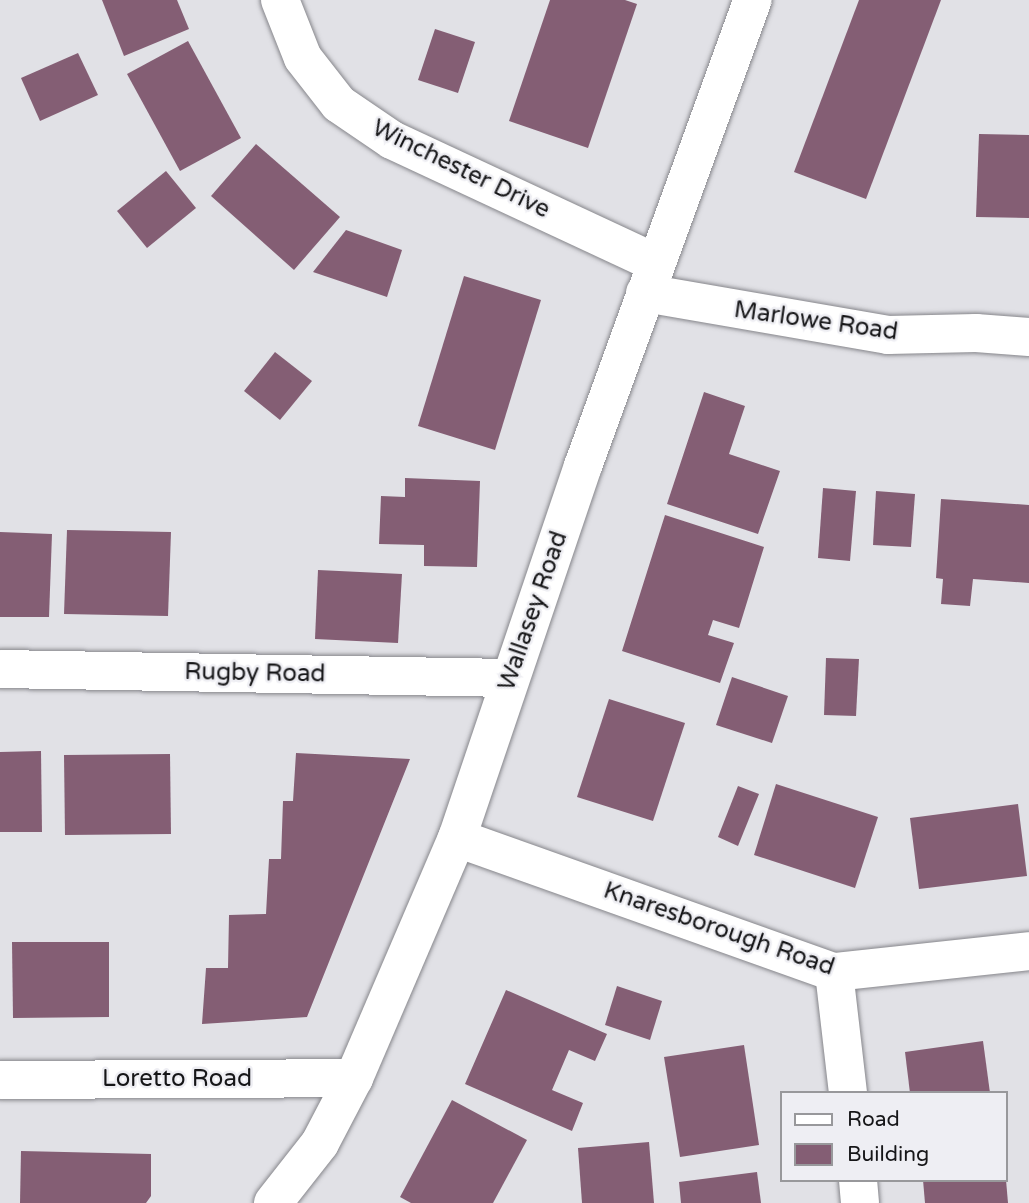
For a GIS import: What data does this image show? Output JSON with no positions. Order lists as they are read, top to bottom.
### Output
{
  "streets": {
    "street": [
      "Winchester Drive",
      "Marlowe Road",
      "Wallasey Road",
      "Rugby Road",
      "Knaresborough Road",
      "Loretto Road"
    ]
  },
  "crossings": [
    ["Winchester Drive", "Marlowe Road"],
    ["Winchester Drive", "Wallasey Road"],
    ["Marlowe Road", "Wallasey Road"],
    ["Wallasey Road", "Rugby Road"],
    ["Wallasey Road", "Knaresborough Road"],
    ["Wallasey Road", "Loretto Road"]
  ],
  "legend": ["Road", "Building"]
}
